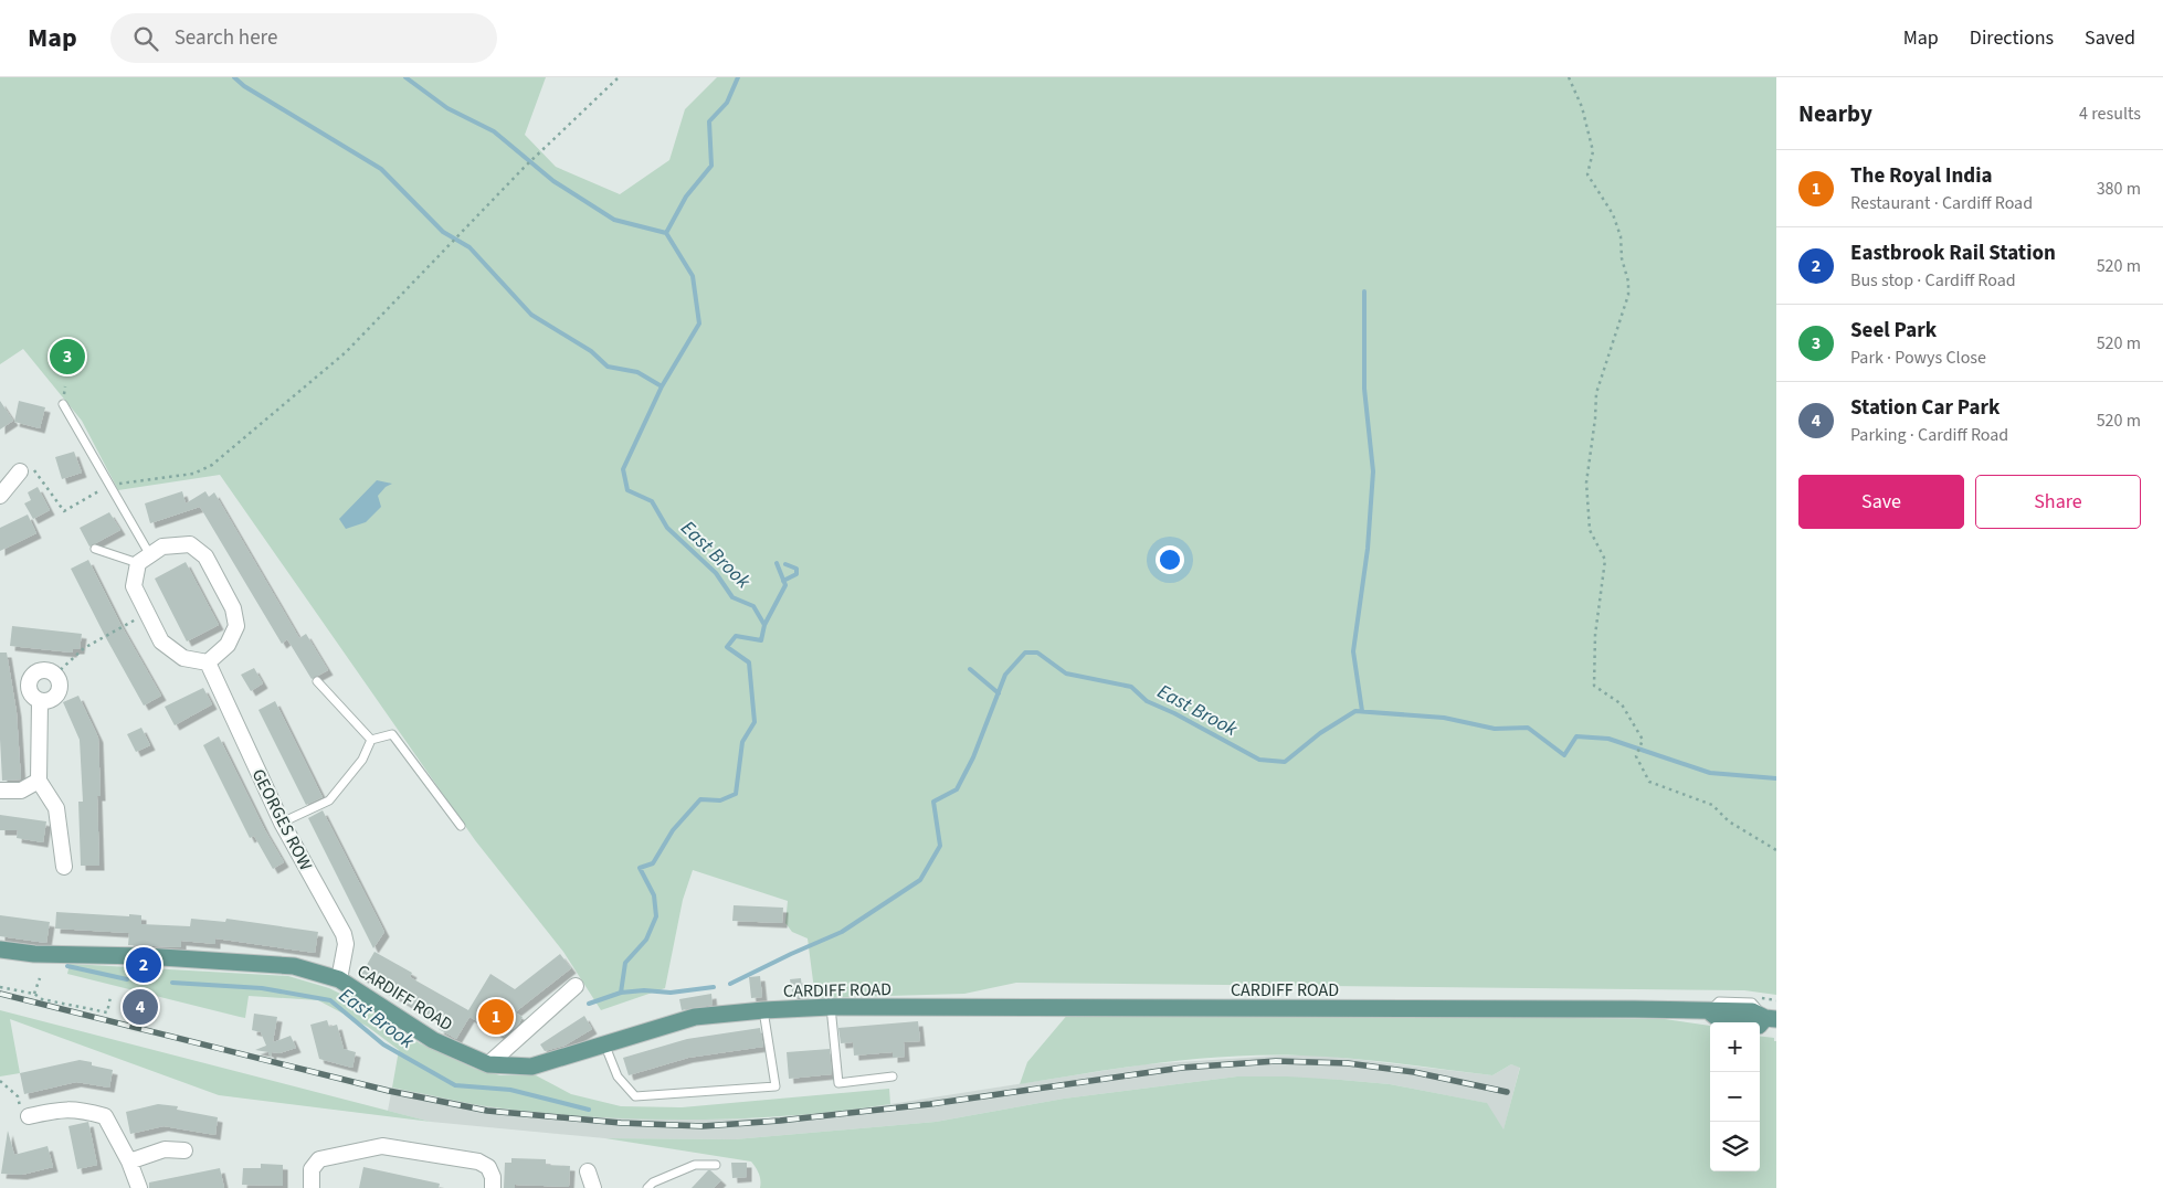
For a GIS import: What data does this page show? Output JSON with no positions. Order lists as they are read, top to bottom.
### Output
{
  "streets": {
    "main road": ["CARDIFF ROAD"],
    "street": ["GEORGES ROW"]
  },
  "crossings": [
    ["GEORGES ROW", "CARDIFF ROAD"]
  ],
  "water": ["East Brook"],
  "page": {
    "header": "Map",
    "search": "Search here",
    "nav": ["Map", "Directions", "Saved"],
    "heading": ["Nearby", "4 results"],
    "list": [
      {
        "mark": "1",
        "name": "The Royal India",
        "note": "Restaurant · Cardiff Road",
        "value": "380 m"
      },
      {
        "mark": "2",
        "name": "Eastbrook Rail Station",
        "note": "Bus stop · Cardiff Road",
        "value": "520 m"
      },
      {
        "mark": "3",
        "name": "Seel Park",
        "note": "Park · Powys Close",
        "value": "520 m"
      },
      {
        "mark": "4",
        "name": "Station Car Park",
        "note": "Parking · Cardiff Road",
        "value": "520 m"
      }
    ],
    "pins": [
      "3",
      "2",
      "4",
      "1"
    ],
    "buttons": ["Save", "Share"],
    "map_buttons": ["+", "−"]
  }
}
